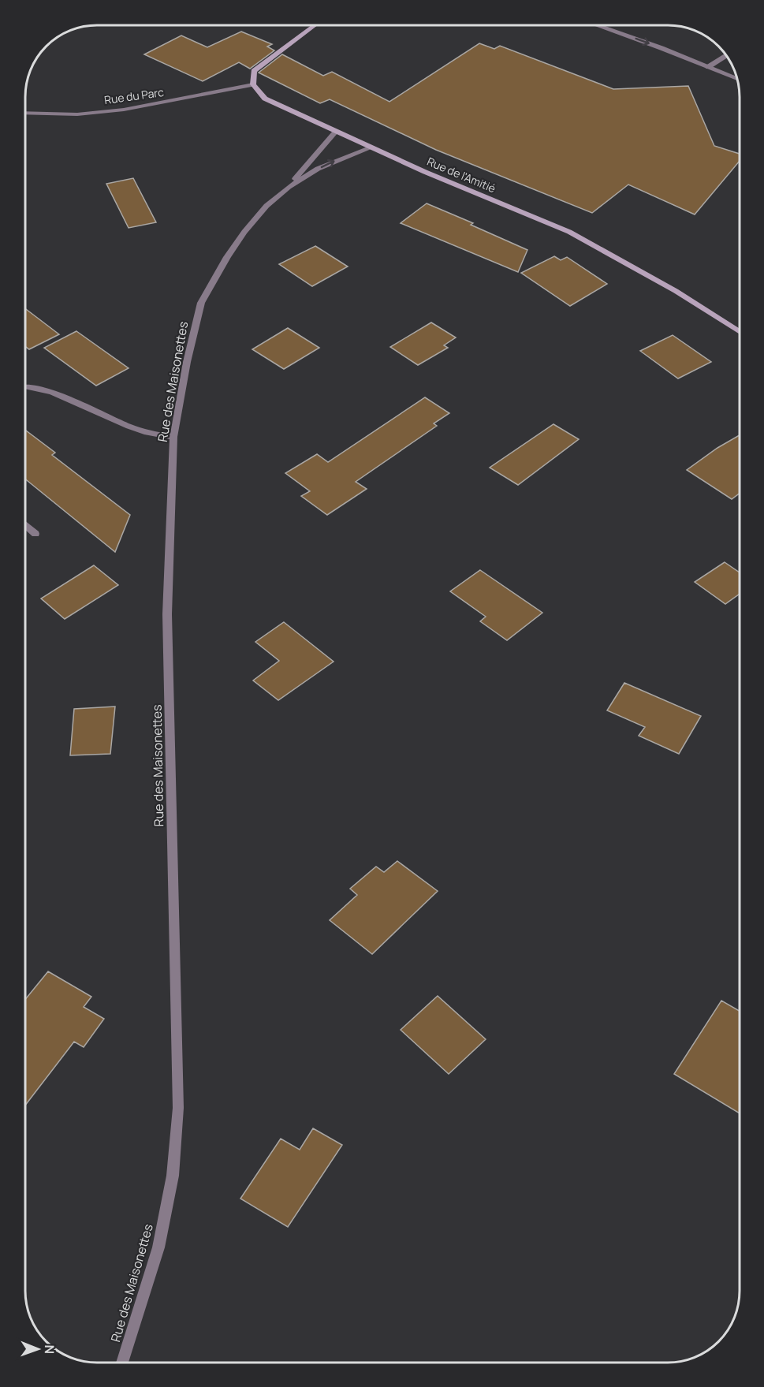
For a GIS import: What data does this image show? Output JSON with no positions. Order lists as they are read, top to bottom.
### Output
{
  "streets": {
    "street": ["Rue du Parc", "Rue de l'Amitié", "Rue des Maisonettes"]
  },
  "crossings": [
    ["Rue du Parc", "Rue de l'Amitié"],
    ["Rue de l'Amitié", "Rue des Maisonettes"]
  ],
  "north": "right"
}
